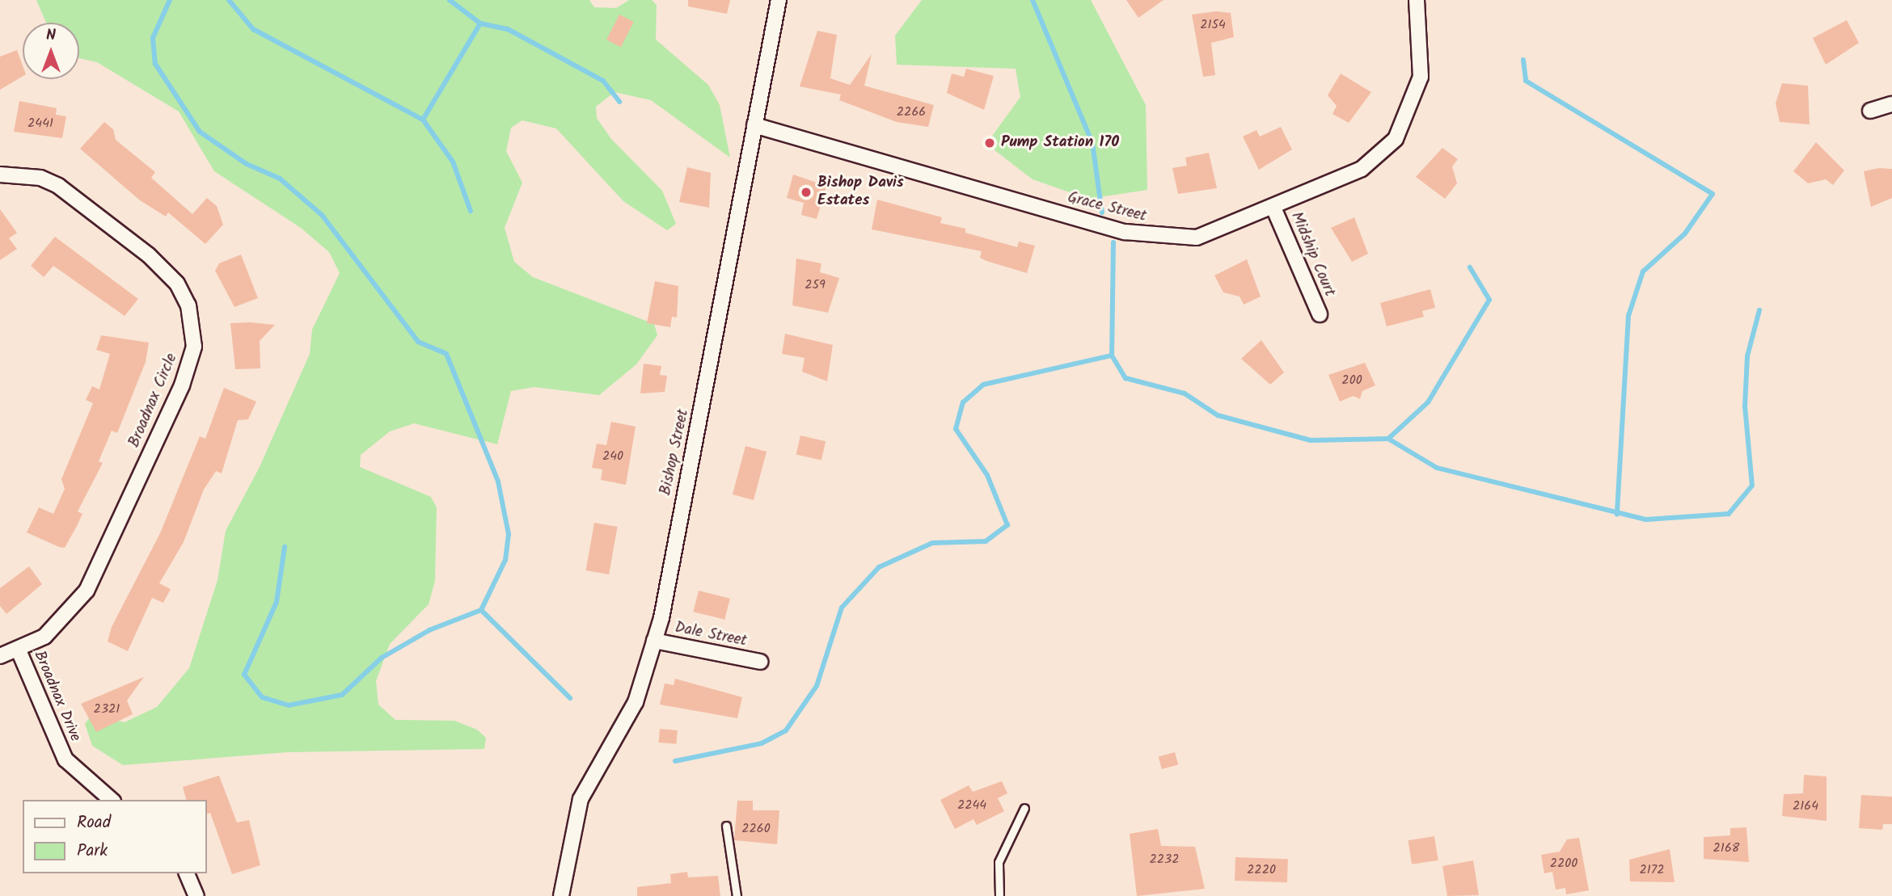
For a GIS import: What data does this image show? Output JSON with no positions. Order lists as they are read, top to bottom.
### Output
{
  "streets": {
    "street": [
      "Grace Street",
      "Midship Court",
      "Broadnax Circle",
      "Bishop Street",
      "Dale Street",
      "Broadnax Drive"
    ]
  },
  "crossings": [
    ["Grace Street", "Midship Court"],
    ["Grace Street", "Bishop Street"],
    ["Broadnax Circle", "Broadnax Drive"],
    ["Bishop Street", "Dale Street"]
  ],
  "places": ["Pump Station 170", "Bishop Davis Estates"],
  "house_numbers": [
    "2154",
    "2266",
    "2441",
    "259",
    "200",
    "240",
    "2321",
    "2244",
    "2164",
    "2260",
    "2168",
    "2232",
    "2200",
    "2220",
    "2172"
  ],
  "legend": ["Road", "Park"],
  "north": "top"
}
